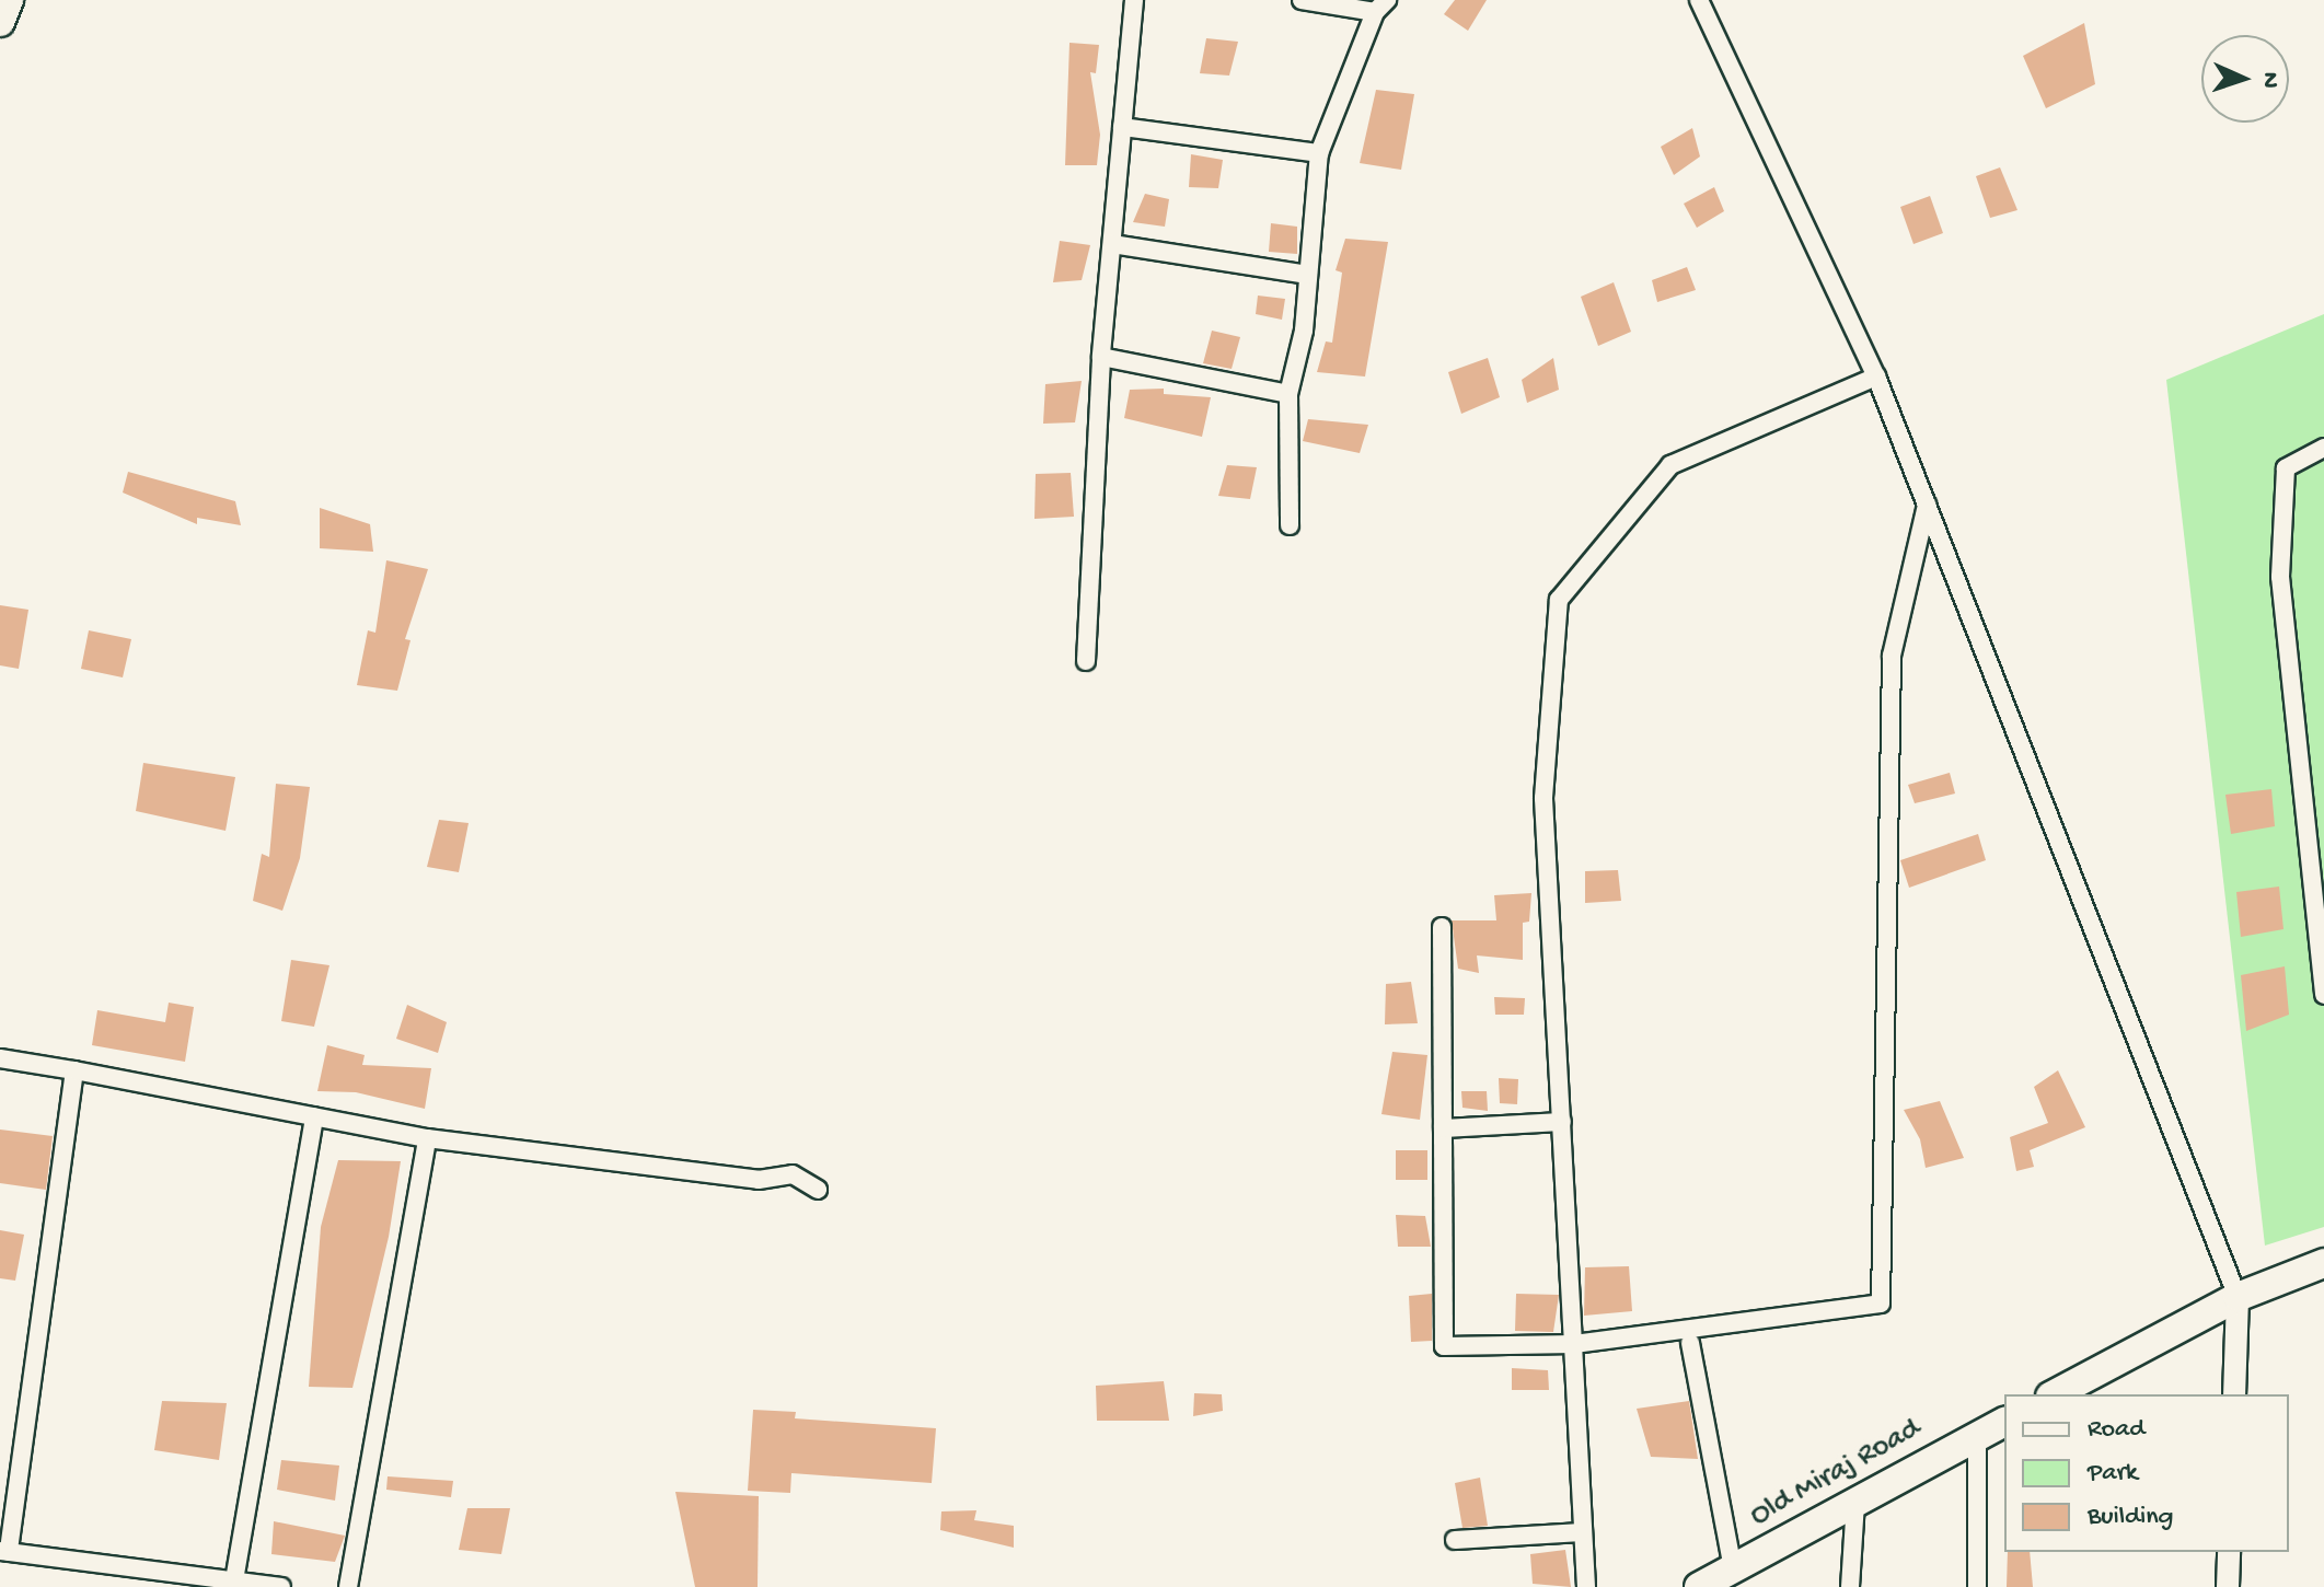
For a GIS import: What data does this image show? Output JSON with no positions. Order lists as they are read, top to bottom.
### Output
{
  "streets": {
    "main road": ["Old Miraj Road"]
  },
  "legend": ["Road", "Park", "Building"],
  "north": "right"
}
